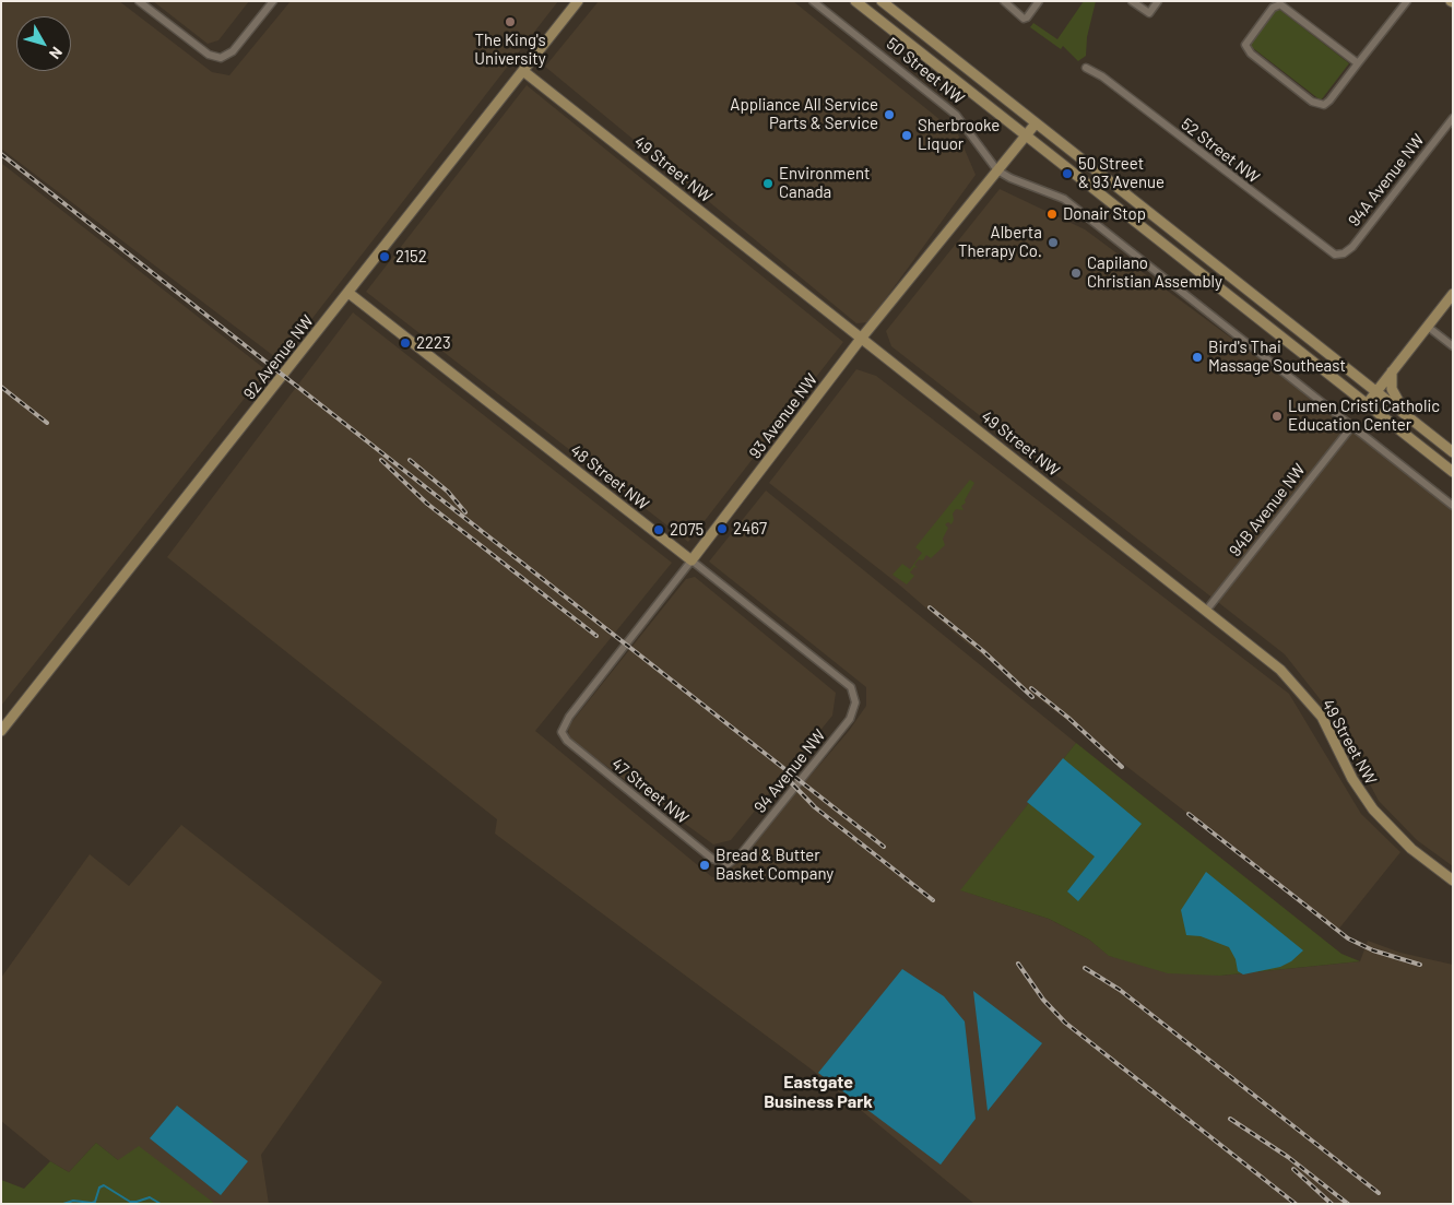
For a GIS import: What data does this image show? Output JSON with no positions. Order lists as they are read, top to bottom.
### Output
{
  "streets": {
    "main road": [
      "50 Street NW",
      "49 Street NW",
      "92 Avenue NW",
      "93 Avenue NW",
      "48 Street NW"
    ],
    "street": [
      "52 Street NW",
      "94A Avenue NW",
      "94B Avenue NW",
      "94 Avenue NW",
      "47 Street NW"
    ]
  },
  "crossings": [
    ["50 Street NW", "93 Avenue NW"],
    ["50 Street NW", "94B Avenue NW"],
    ["52 Street NW", "94A Avenue NW"],
    ["49 Street NW", "92 Avenue NW"],
    ["49 Street NW", "93 Avenue NW"],
    ["49 Street NW", "94B Avenue NW"],
    ["92 Avenue NW", "48 Street NW"],
    ["93 Avenue NW", "48 Street NW"],
    ["93 Avenue NW", "47 Street NW"],
    ["48 Street NW", "94 Avenue NW"],
    ["94 Avenue NW", "47 Street NW"]
  ],
  "districts": ["Eastgate Business Park"],
  "places": [
    "The King's University",
    "Appliance All Service Parts & Service",
    "Sherbrooke Liquor",
    "50 Street & 93 Avenue",
    "Environment Canada",
    "Donair Stop",
    "Alberta Therapy Co.",
    "2152",
    "Capilano Christian Assembly",
    "2223",
    "Bird's Thai Massage Southeast",
    "Lumen Cristi Catholic Education Center",
    "2467",
    "2075",
    "Bread & Butter Basket Company"
  ],
  "north": "bottom right"
}
